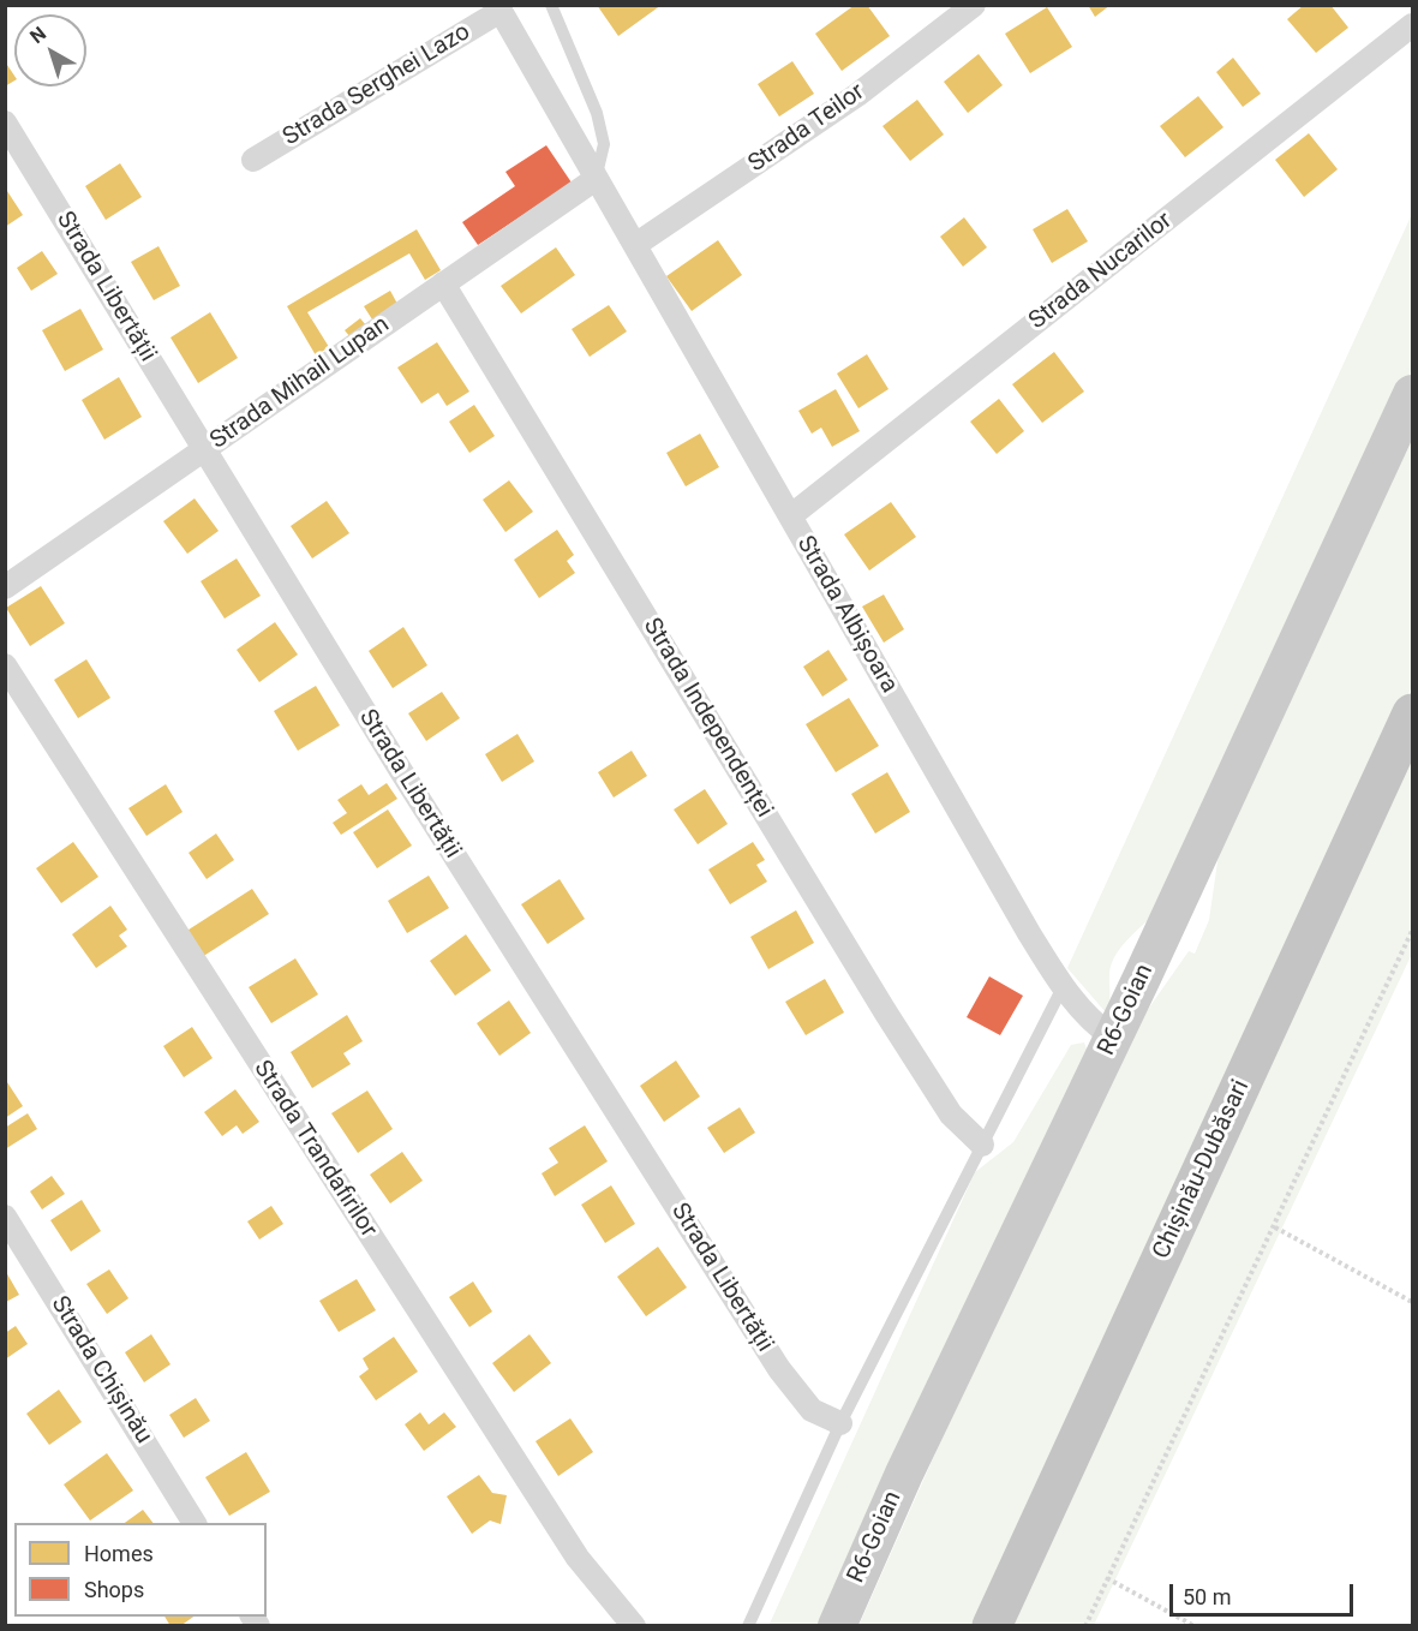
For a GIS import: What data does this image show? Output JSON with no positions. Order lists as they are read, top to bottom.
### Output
{
  "streets": {
    "highway": ["Chișinău-Dubăsari"],
    "main road": ["R6-Goian"],
    "street": [
      "Strada Serghei Lazo",
      "Strada Teilor",
      "Strada Nucarilor",
      "Strada Libertății",
      "Strada Mihail Lupan",
      "Strada Albișoara",
      "Strada Independenței",
      "Strada Trandafirilor",
      "Strada Chișinău"
    ]
  },
  "crossings": [
    ["Strada Serghei Lazo", "Strada Mihail Lupan"],
    ["Strada Serghei Lazo", "Strada Albișoara"],
    ["Strada Teilor", "Strada Albișoara"],
    ["Strada Nucarilor", "Strada Albișoara"],
    ["Strada Libertății", "Strada Mihail Lupan"],
    ["Strada Mihail Lupan", "Strada Albișoara"],
    ["Strada Mihail Lupan", "Strada Independenței"],
    ["Strada Albișoara", "R6-Goian"]
  ],
  "legend": ["Homes", "Shops"],
  "scale_bar": "50 m",
  "north": "top left"
}
